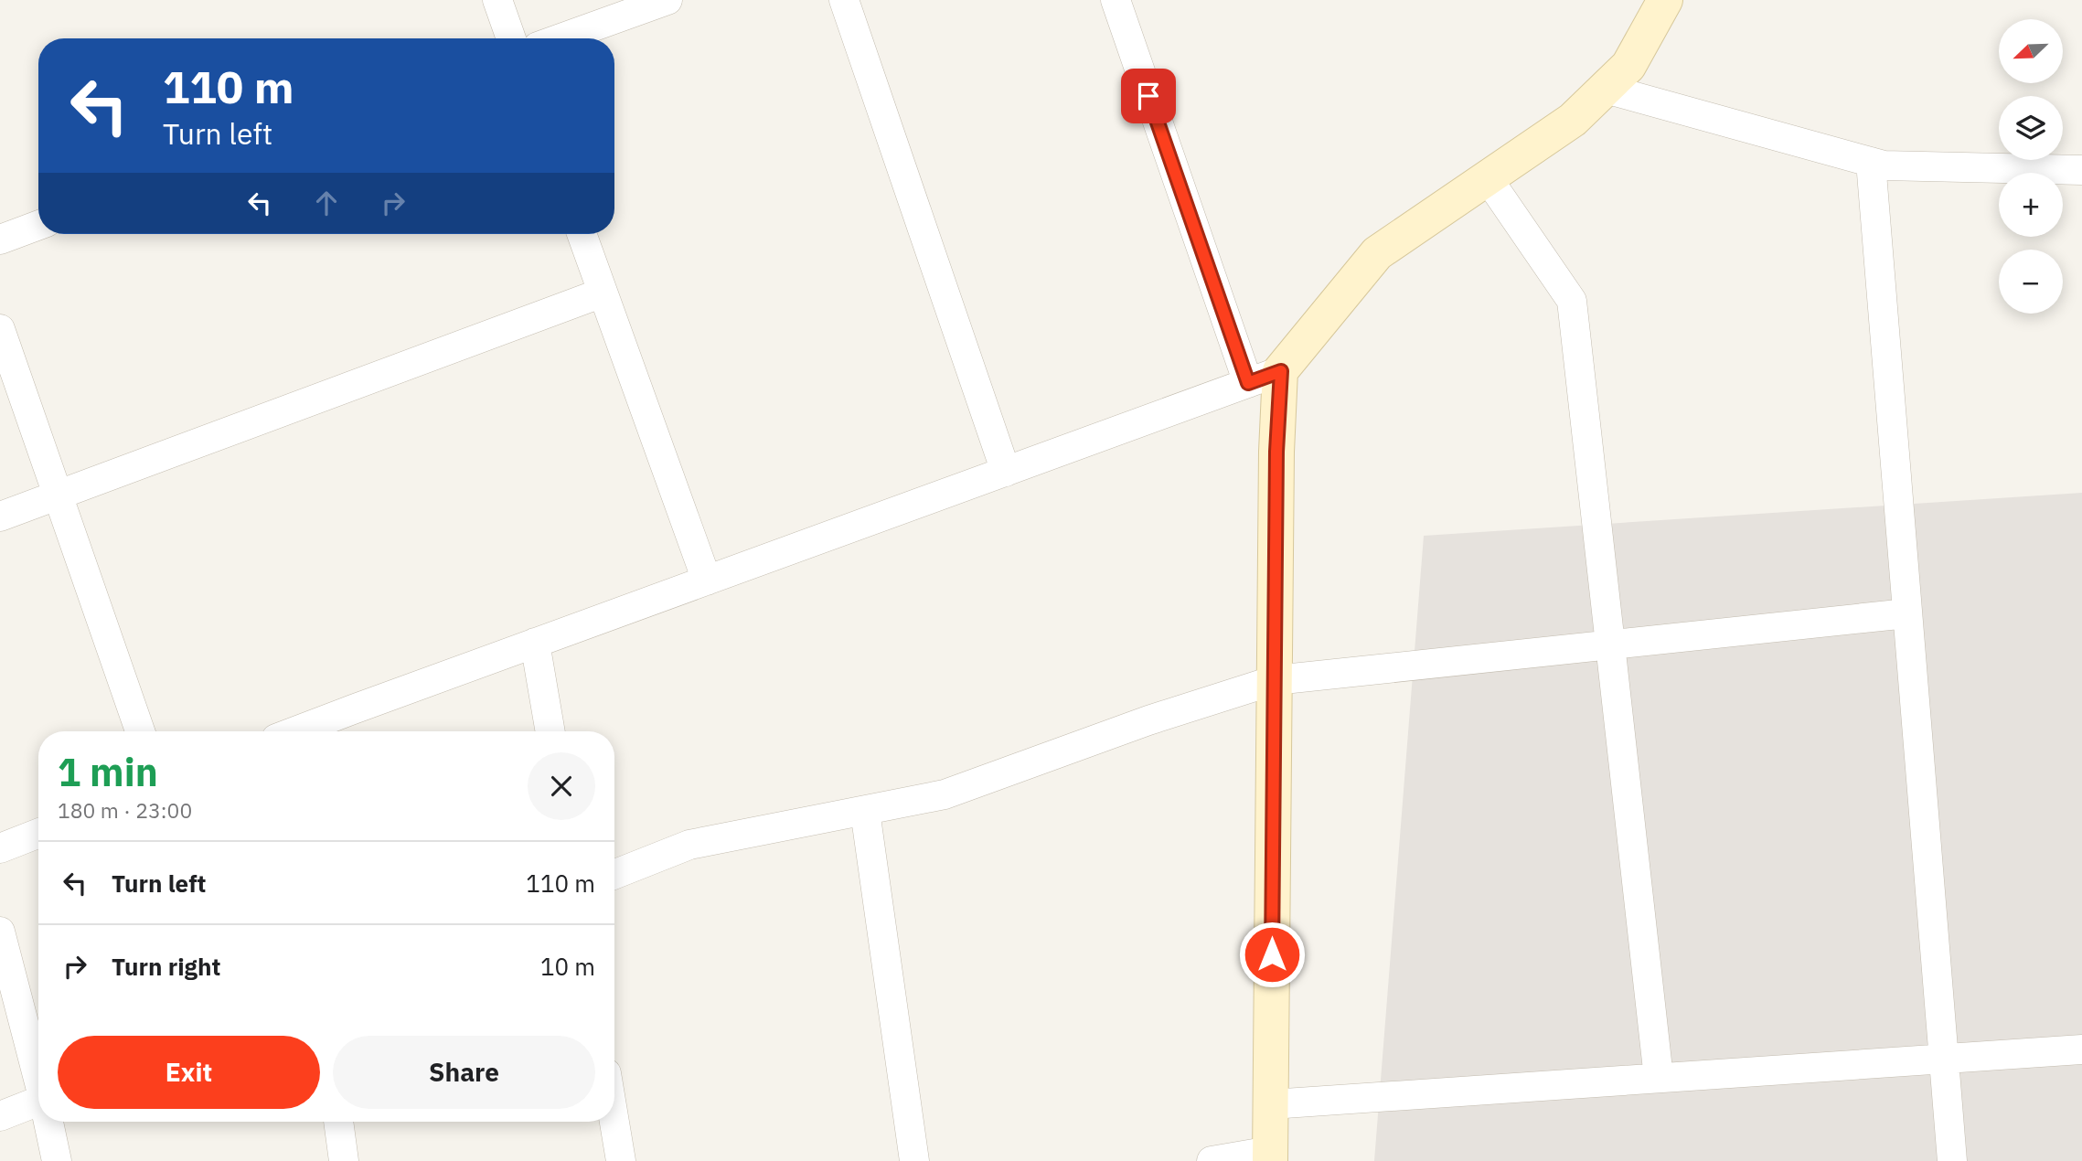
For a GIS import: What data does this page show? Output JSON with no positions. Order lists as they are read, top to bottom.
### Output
{
  "north": "bottom left",
  "page": {
    "map_buttons": ["+", "−"],
    "turn": ["110 m", "Turn left"],
    "heading": ["1 min", "180 m · 23:00"],
    "list": [
      {
        "name": "Turn left",
        "value": "110 m"
      },
      {
        "name": "Turn right",
        "value": "10 m"
      }
    ],
    "buttons": ["Exit", "Share"]
  }
}
